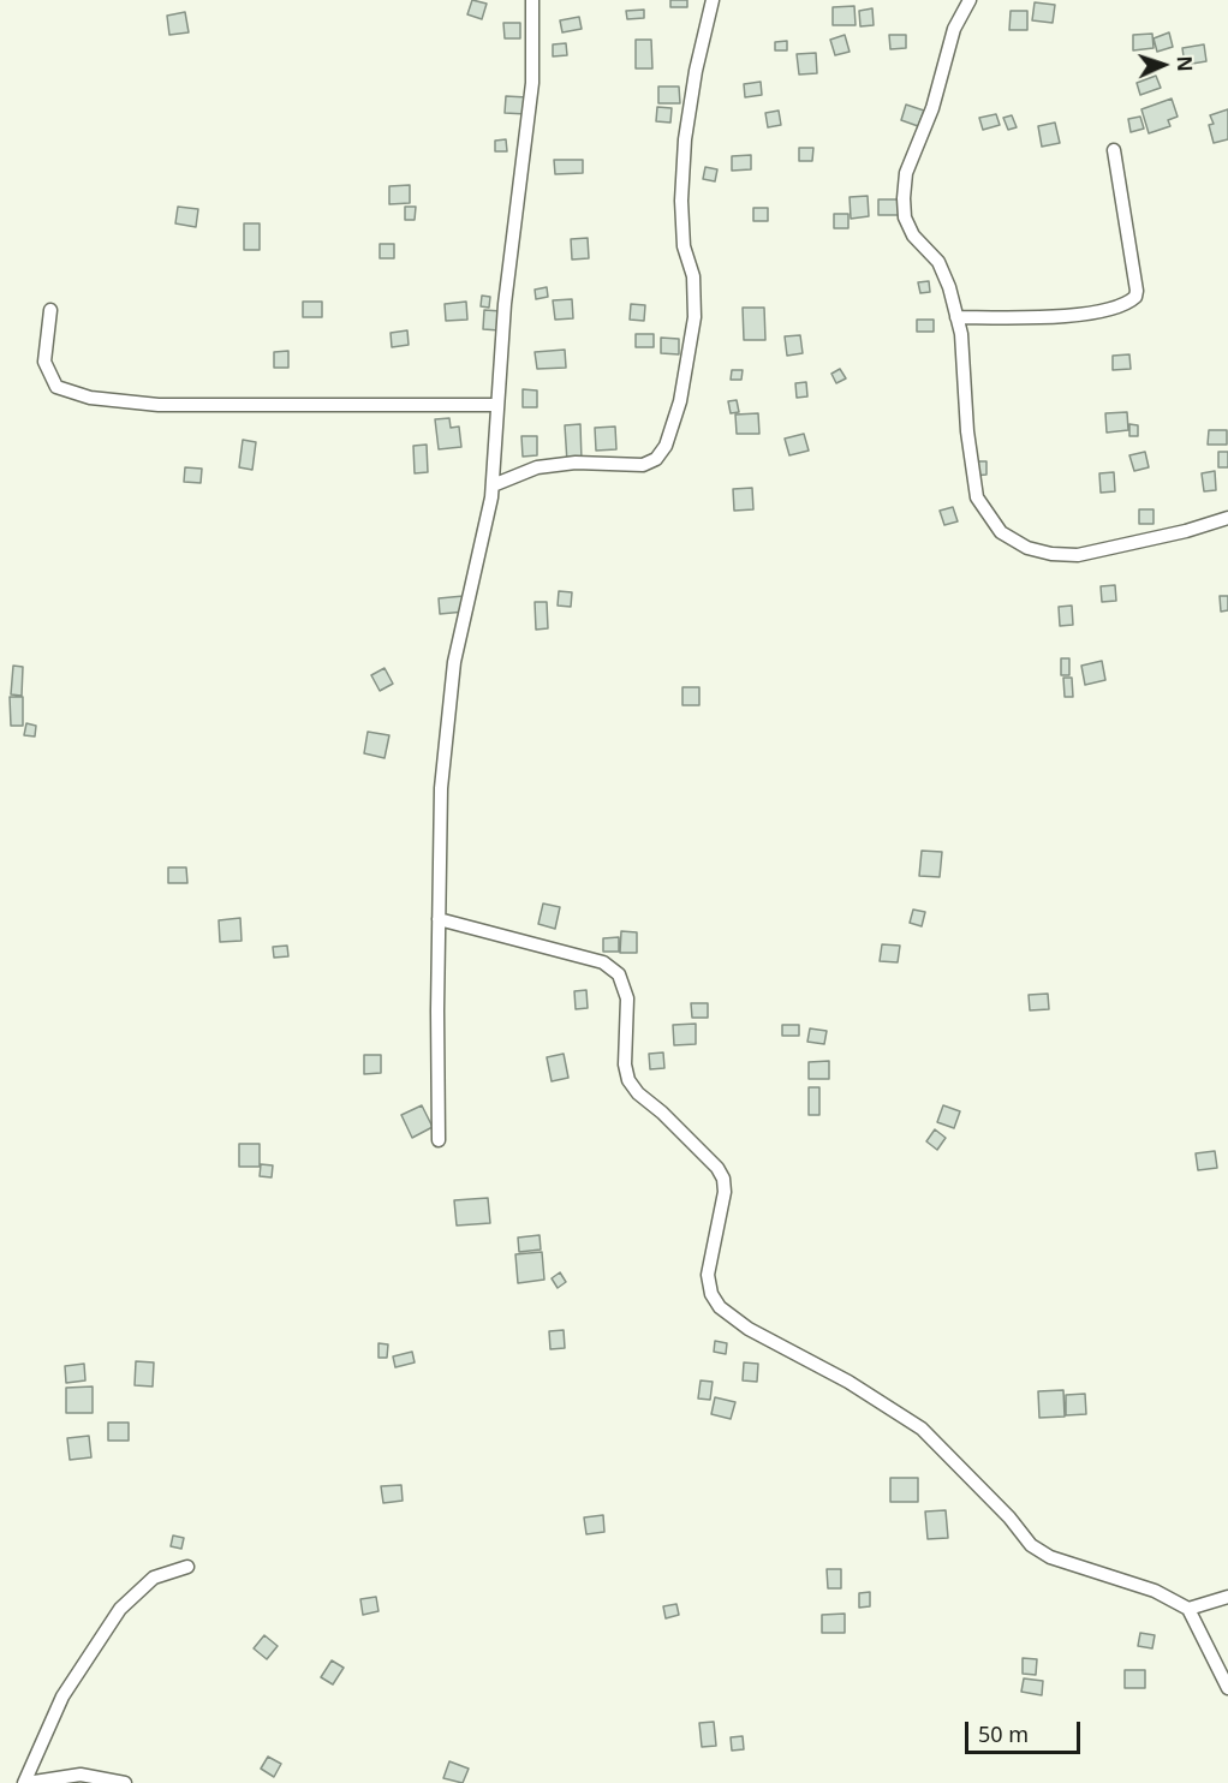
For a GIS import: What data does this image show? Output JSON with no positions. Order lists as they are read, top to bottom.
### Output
{
  "scale_bar": "50 m",
  "north": "right"
}
